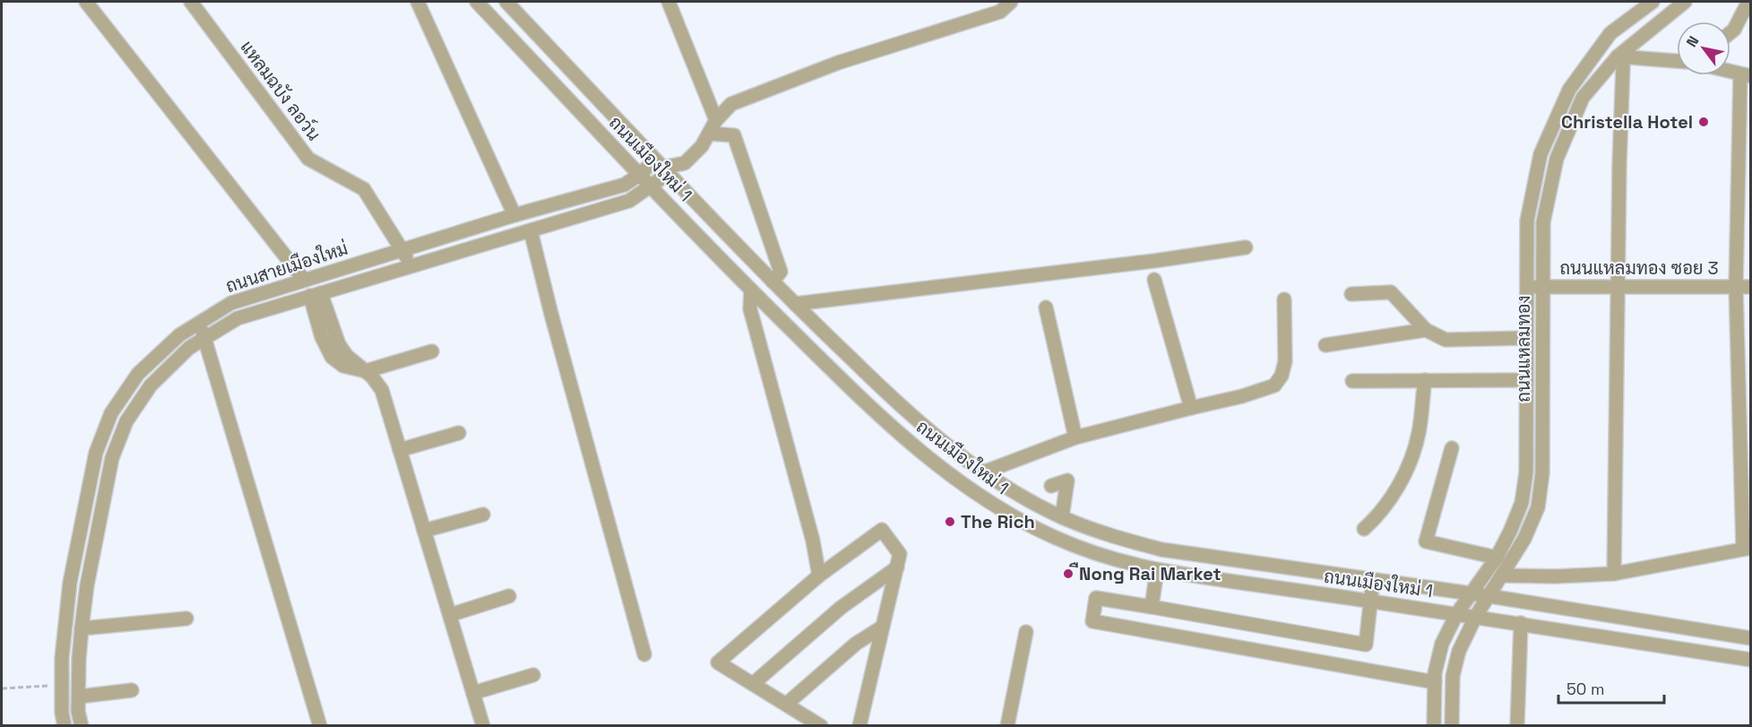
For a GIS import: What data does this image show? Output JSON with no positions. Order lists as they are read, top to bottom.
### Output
{
  "streets": {
    "street": [
      "แหลมฉบัง ลอว์น",
      "ถนนเมืองใหม่ 1",
      "ถนนสายเมืองใหม่",
      "ถนนแหลมทอง ซอย 3",
      "ถนนแหลมทอง"
    ]
  },
  "crossings": [
    ["แหลมฉบัง ลอว์น", "ถนนสายเมืองใหม่"],
    ["ถนนเมืองใหม่ 1", "ถนนสายเมืองใหม่"],
    ["ถนนเมืองใหม่ 1", "ถนนแหลมทอง"],
    ["ถนนแหลมทอง ซอย 3", "ถนนแหลมทอง"]
  ],
  "places": ["Christella Hotel", "The Rich", "ืNong Rai Market"],
  "scale_bar": "50 m",
  "north": "top left"
}
